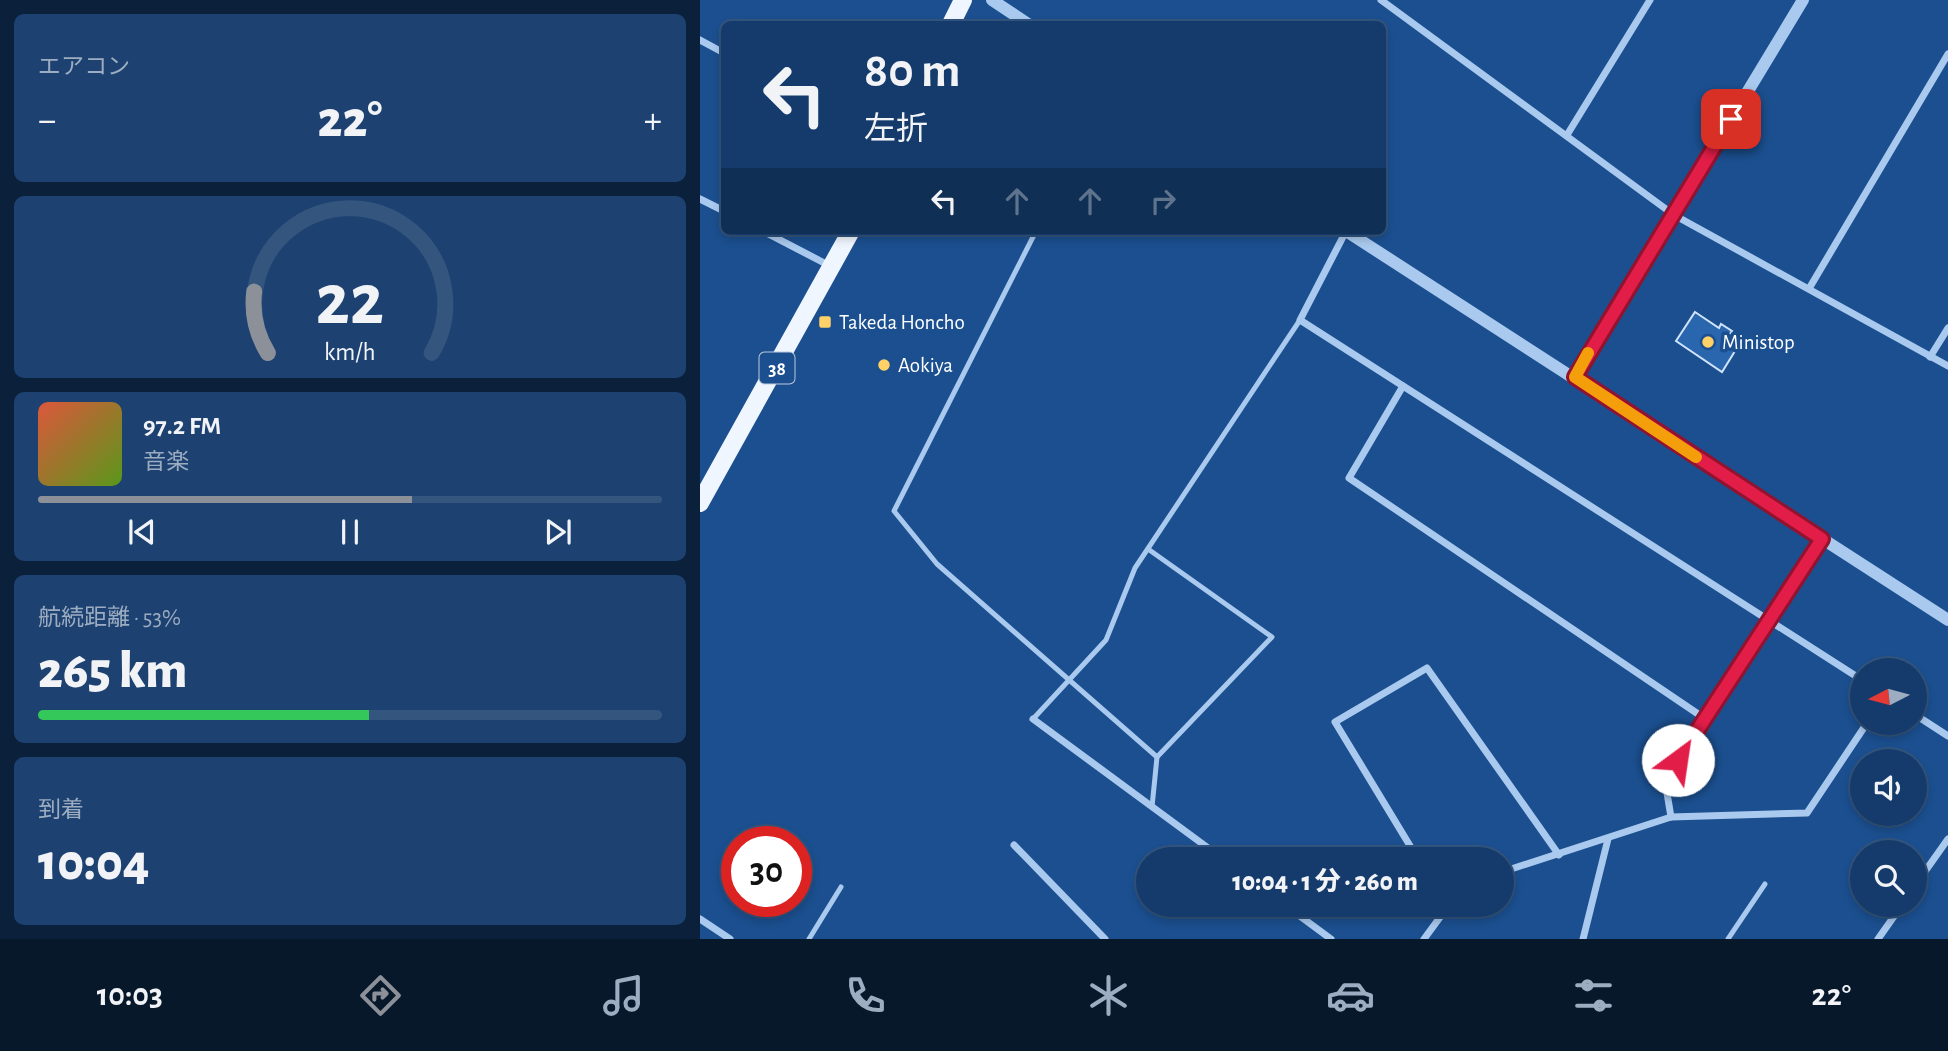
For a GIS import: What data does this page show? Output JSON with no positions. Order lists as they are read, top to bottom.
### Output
{
  "streets": {
    "main road": ["38"]
  },
  "places": {
    "transit": ["Takeda Honcho"],
    "other": ["Ministop", "Aokiya"]
  },
  "north": "left",
  "page": {
    "tile": [
      "エアコン",
      ["航続距離 · 53%", "265 km"],
      ["到着", "10:04"]
    ],
    "turn": ["80 m", "左折"],
    "heat": ["−", "22°", "+"],
    "song": ["97.2 FM", "音楽"],
    "limit": "30",
    "trip": "10:04 · 1 分 · 260 m",
    "tabs": ["10:03", "22°"],
    "gauge": ["22", "km/h"]
  }
}
